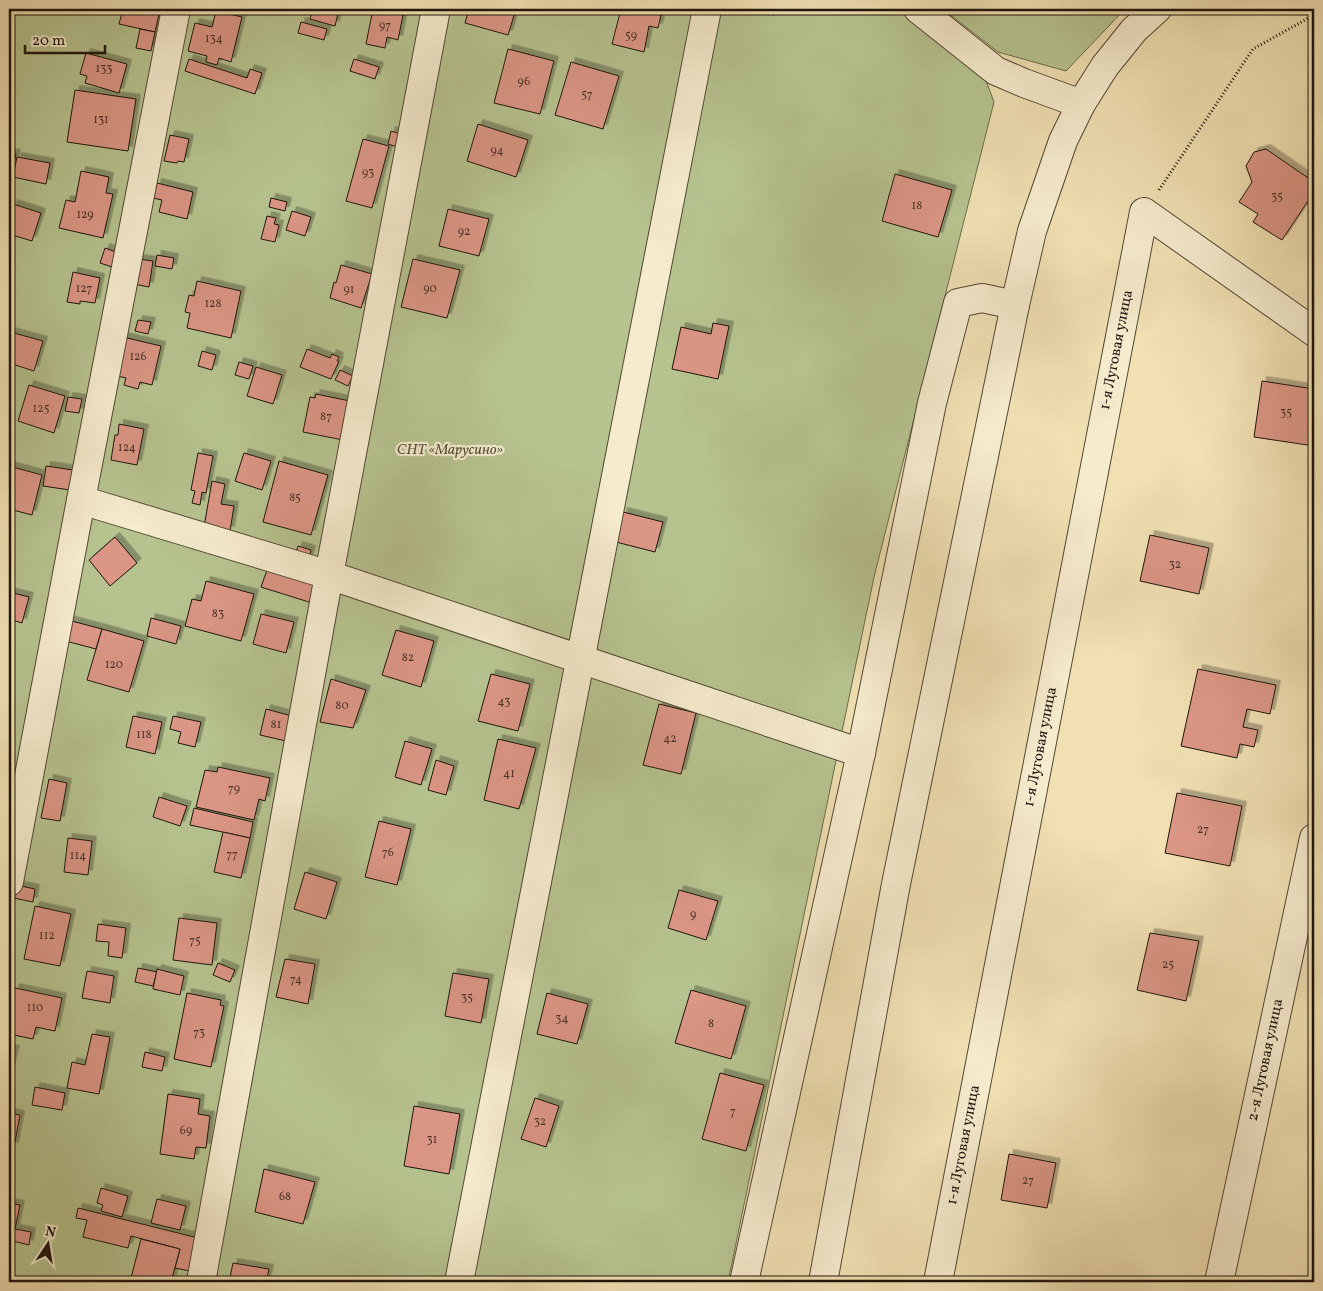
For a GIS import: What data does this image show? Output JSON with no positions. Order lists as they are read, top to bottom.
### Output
{
  "streets": {
    "street": ["1-я Луговая улица", "2-я Луговая улица"]
  },
  "parks": ["СНТ «Марусино»"],
  "house_numbers": [
    "97",
    "59",
    "134",
    "133",
    "96",
    "57",
    "131",
    "94",
    "93",
    "35",
    "18",
    "129",
    "92",
    "127",
    "90",
    "91",
    "128",
    "126",
    "125",
    "35",
    "87",
    "124",
    "85",
    "32",
    "83",
    "82",
    "120",
    "43",
    "80",
    "81",
    "118",
    "42",
    "41",
    "79",
    "27",
    "76",
    "77",
    "114",
    "9",
    "112",
    "75",
    "25",
    "74",
    "35",
    "110",
    "34",
    "8",
    "73",
    "7",
    "32",
    "69",
    "31",
    "27",
    "68"
  ],
  "scale_bar": "20 m",
  "north": "top"
}
